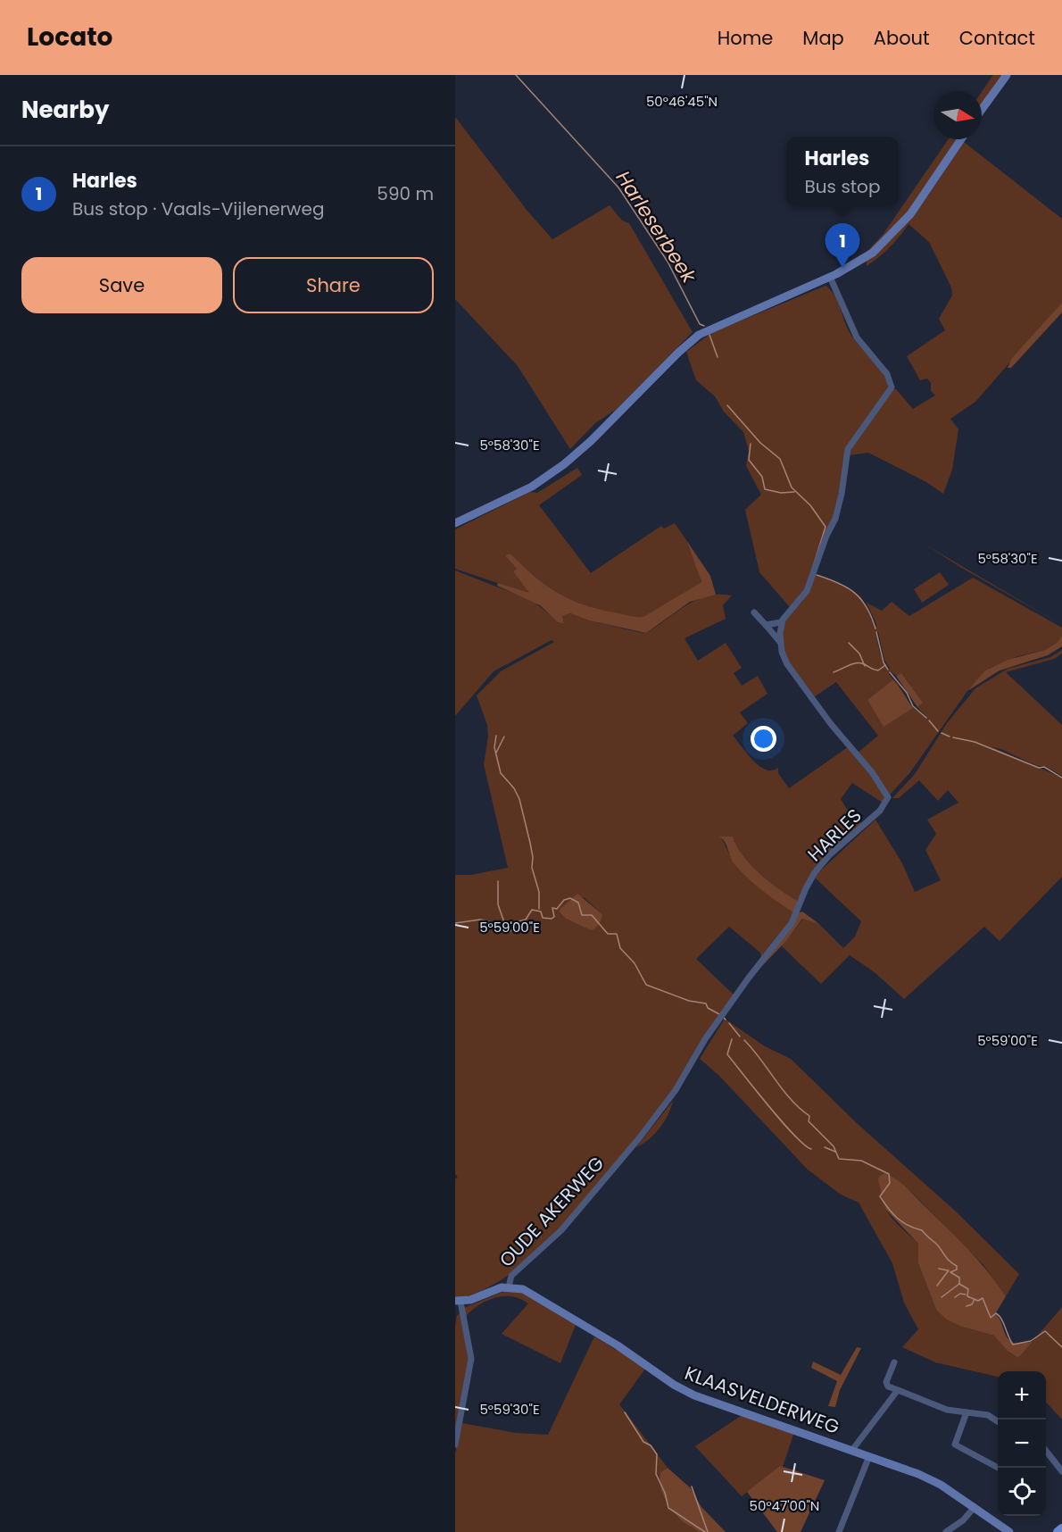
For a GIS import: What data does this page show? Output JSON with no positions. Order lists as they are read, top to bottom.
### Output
{
  "streets": {
    "street": ["HARLES", "OUDE AKERWEG", "KLAASVELDERWEG"]
  },
  "crossings": [
    ["HARLES", "OUDE AKERWEG"],
    ["OUDE AKERWEG", "KLAASVELDERWEG"]
  ],
  "water": ["Harleserbeek"],
  "north": "right",
  "page": {
    "header": "Locato",
    "nav": [
      "Home",
      "Map",
      "About",
      "Contact"
    ],
    "heading": "Nearby",
    "popup": ["Harles", "Bus stop"],
    "list": [
      {
        "mark": "1",
        "name": "Harles",
        "note": "Bus stop · Vaals-Vijlenerweg",
        "value": "590 m"
      }
    ],
    "pins": "1",
    "buttons": ["Save", "Share"],
    "map_buttons": ["+", "−"]
  },
  "coordinates": [
    "50°46'45\"N",
    "5°58'30\"E",
    "5°59'00\"E",
    "5°59'30\"E",
    "50°47'00\"N"
  ]
}
